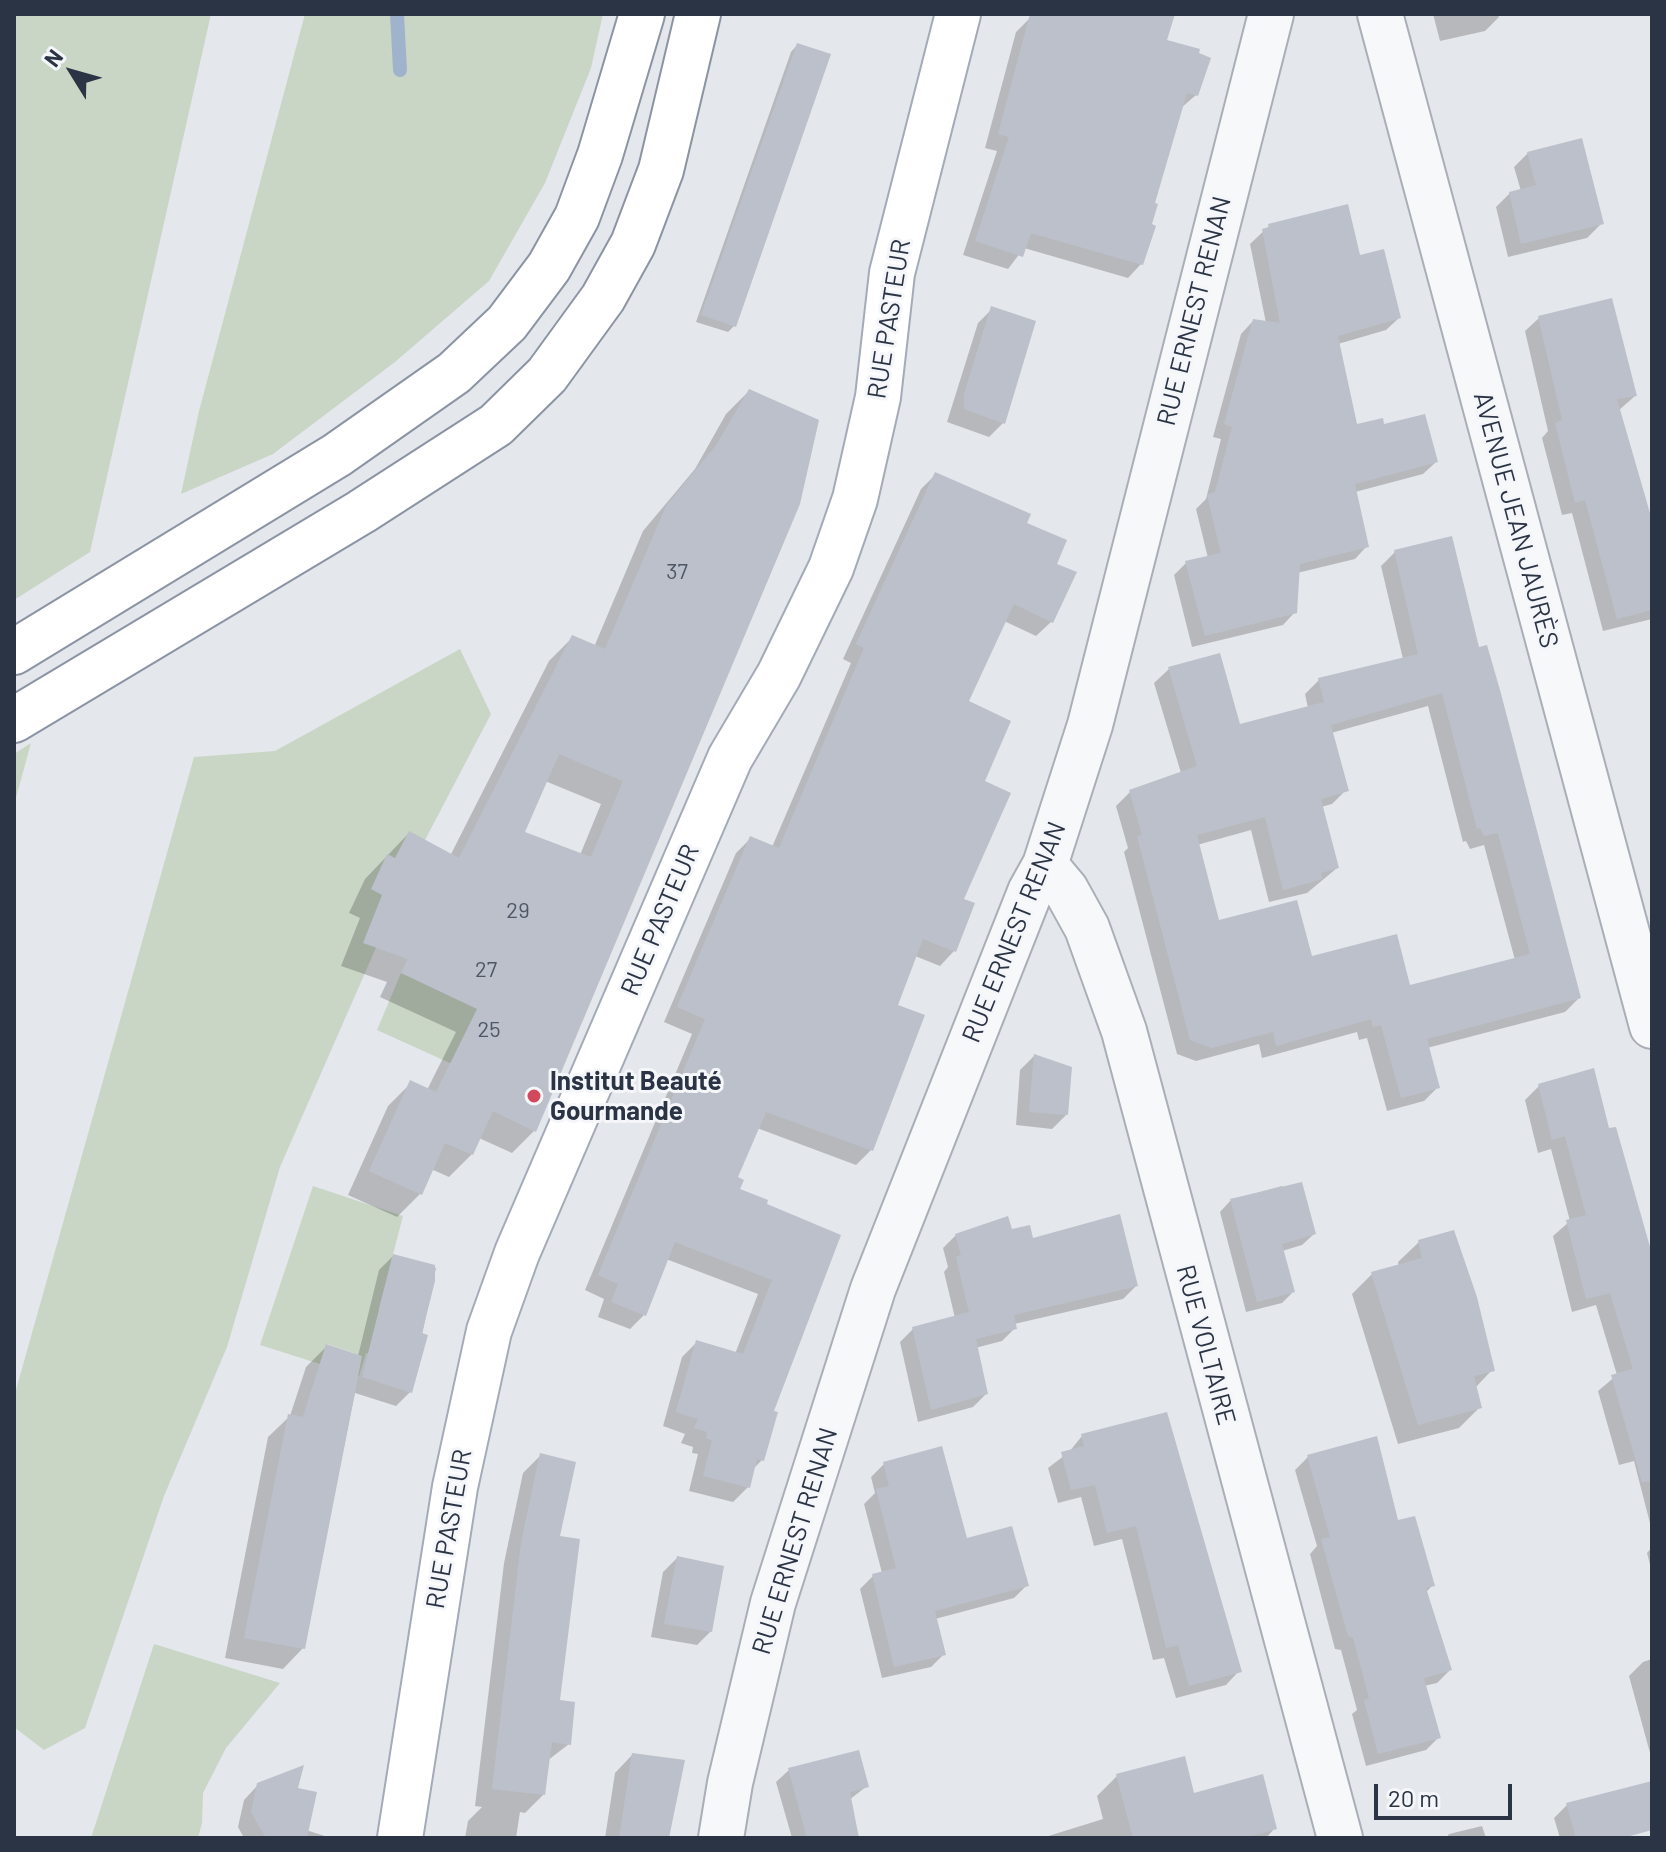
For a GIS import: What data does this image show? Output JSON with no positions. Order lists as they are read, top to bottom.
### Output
{
  "streets": {
    "main road": ["RUE PASTEUR"],
    "street": ["RUE ERNEST RENAN", "AVENUE JEAN JAURÈS", "RUE VOLTAIRE"]
  },
  "crossings": [
    ["RUE ERNEST RENAN", "RUE VOLTAIRE"]
  ],
  "places": ["Institut Beauté Gourmande"],
  "house_numbers": [
    "37",
    "29",
    "27",
    "25"
  ],
  "scale_bar": "20 m",
  "north": "top left"
}
